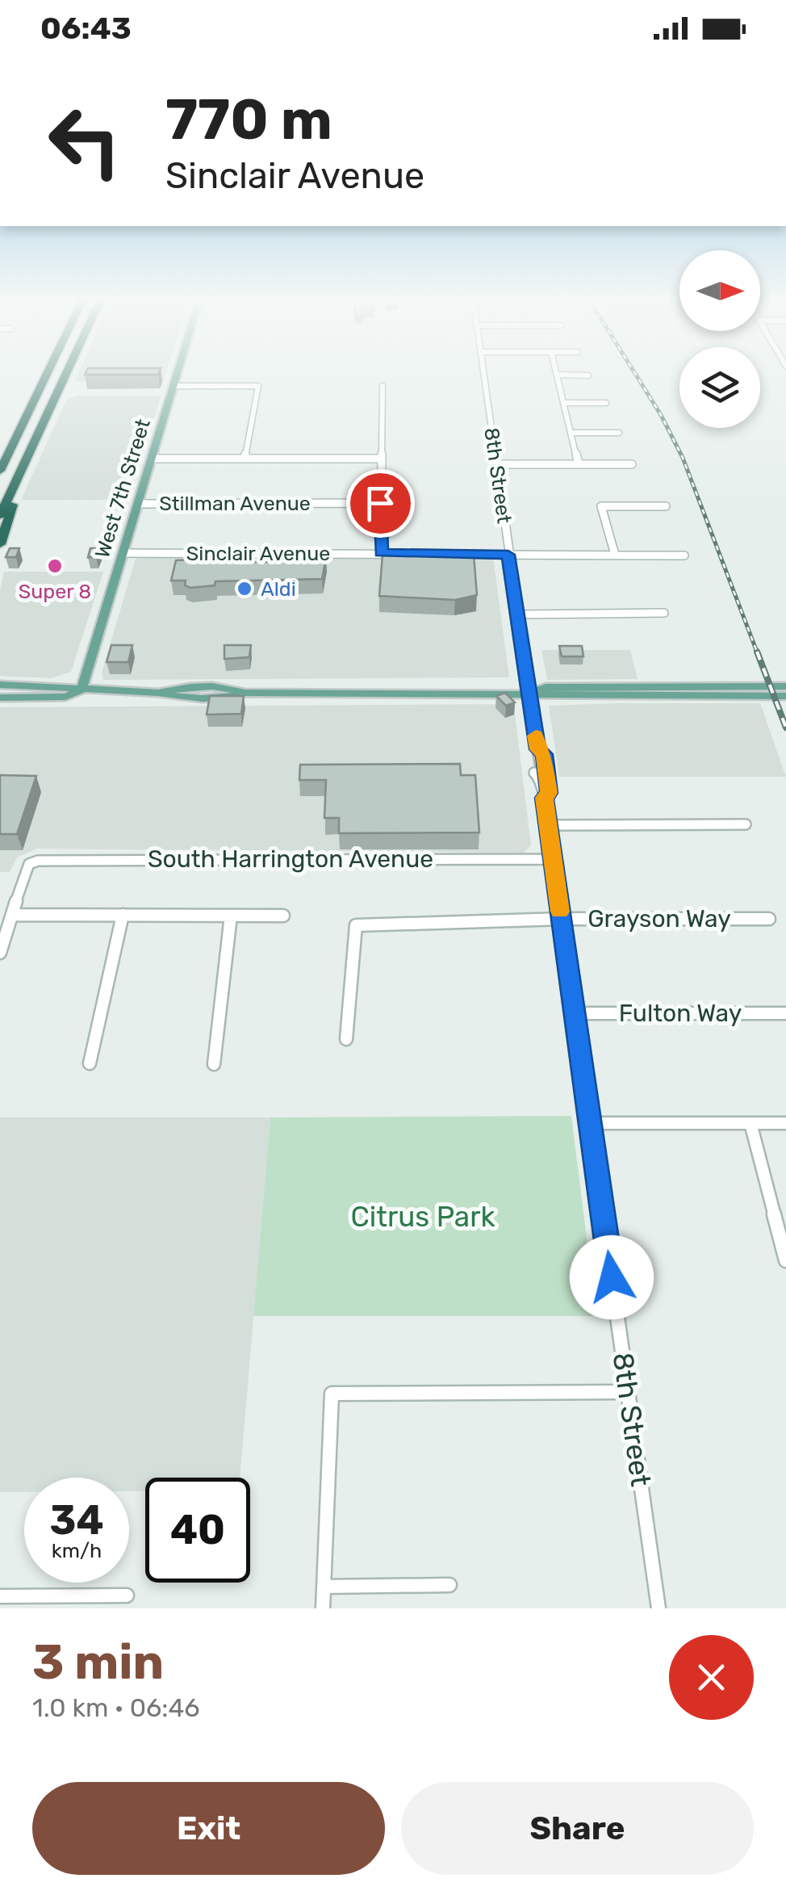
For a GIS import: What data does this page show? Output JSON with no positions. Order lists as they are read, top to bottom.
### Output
{
  "streets": {
    "main road": ["West 7th Street"],
    "street": [
      "8th Street",
      "Stillman Avenue",
      "Sinclair Avenue",
      "South Harrington Avenue",
      "Grayson Way",
      "Fulton Way"
    ]
  },
  "crossings": [
    ["8th Street", "Sinclair Avenue"],
    ["8th Street", "South Harrington Avenue"],
    ["8th Street", "Grayson Way"],
    ["8th Street", "Fulton Way"],
    ["West 7th Street", "Stillman Avenue"],
    ["West 7th Street", "Sinclair Avenue"]
  ],
  "parks": ["Citrus Park"],
  "places": ["Super 8", "Aldi"],
  "north": "right",
  "page": {
    "status": "06:43",
    "turn": ["770 m", "Sinclair Avenue"],
    "speed": "34 km/h",
    "limit": "40",
    "heading": ["3 min", "1.0 km · 06:46"],
    "buttons": ["Exit", "Share"]
  }
}
